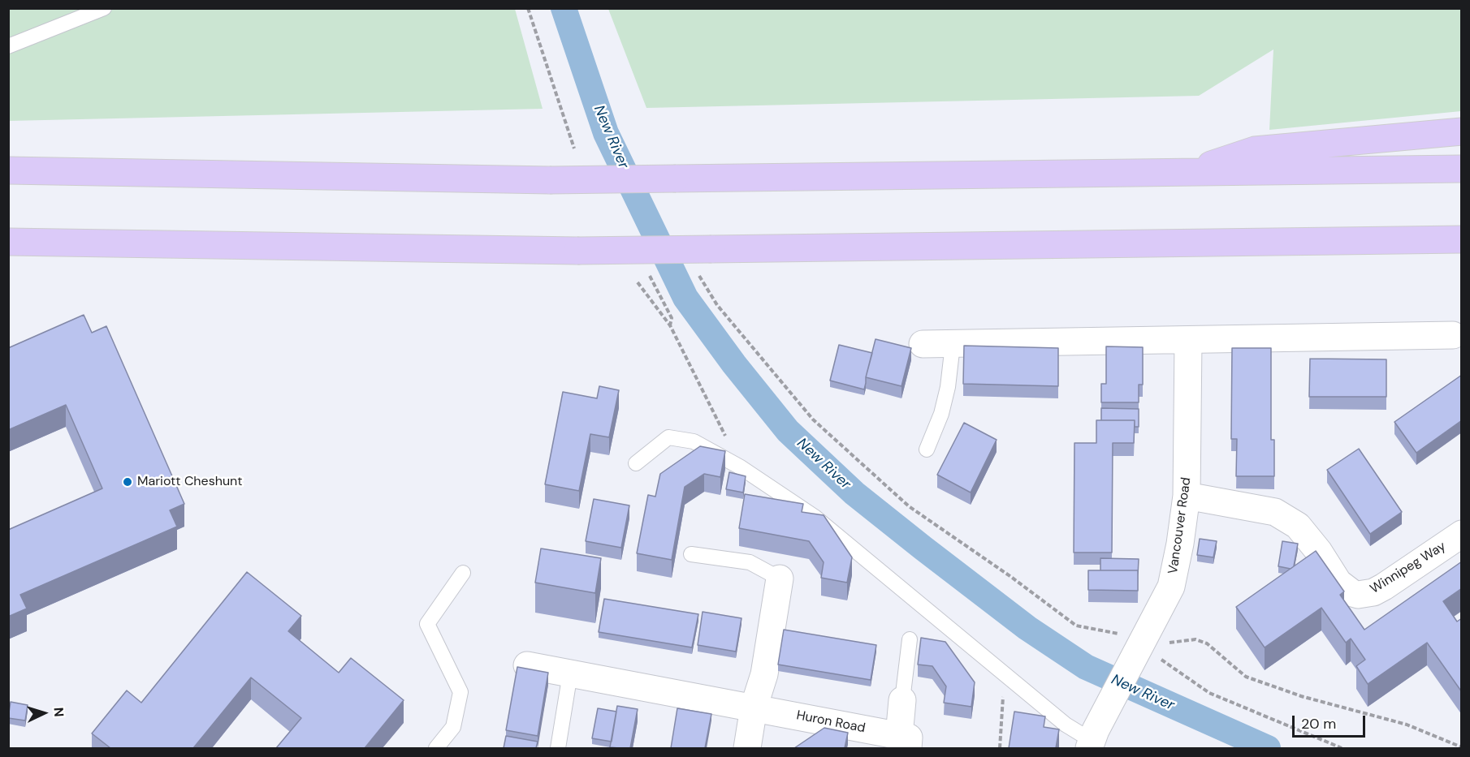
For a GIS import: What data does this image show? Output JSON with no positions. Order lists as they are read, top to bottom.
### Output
{
  "streets": {
    "street": ["Vancouver Road", "Winnipeg Way", "Huron Road"]
  },
  "crossings": [
    ["Vancouver Road", "Winnipeg Way"]
  ],
  "water": ["New River"],
  "places": ["Mariott Cheshunt"],
  "scale_bar": "20 m",
  "north": "right"
}
